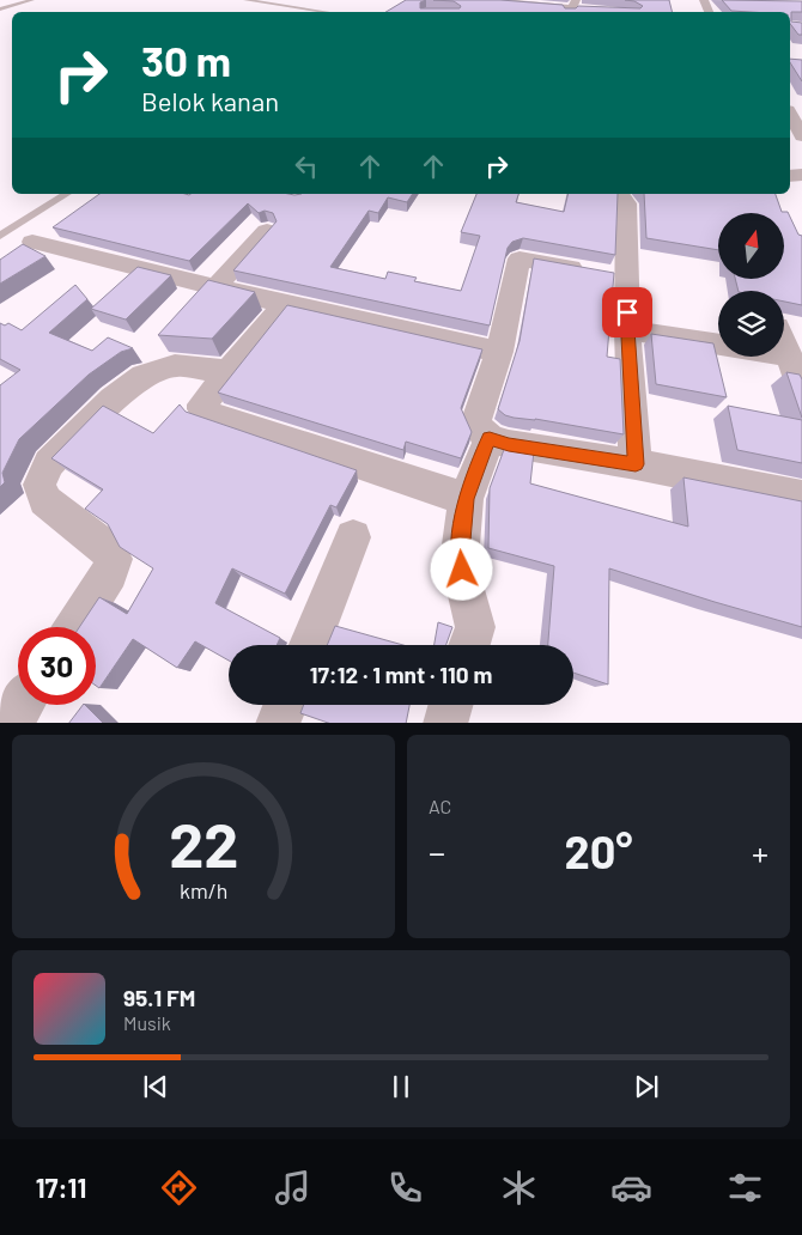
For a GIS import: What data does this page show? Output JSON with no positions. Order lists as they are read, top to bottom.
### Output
{
  "north": "top",
  "page": {
    "turn": ["30 m", "Belok kanan"],
    "limit": "30",
    "trip": "17:12 · 1 mnt · 110 m",
    "tile": "AC",
    "heat": ["−", "20°", "+"],
    "song": ["95.1 FM", "Musik"],
    "tabs": "17:11",
    "gauge": ["22", "km/h"]
  }
}
